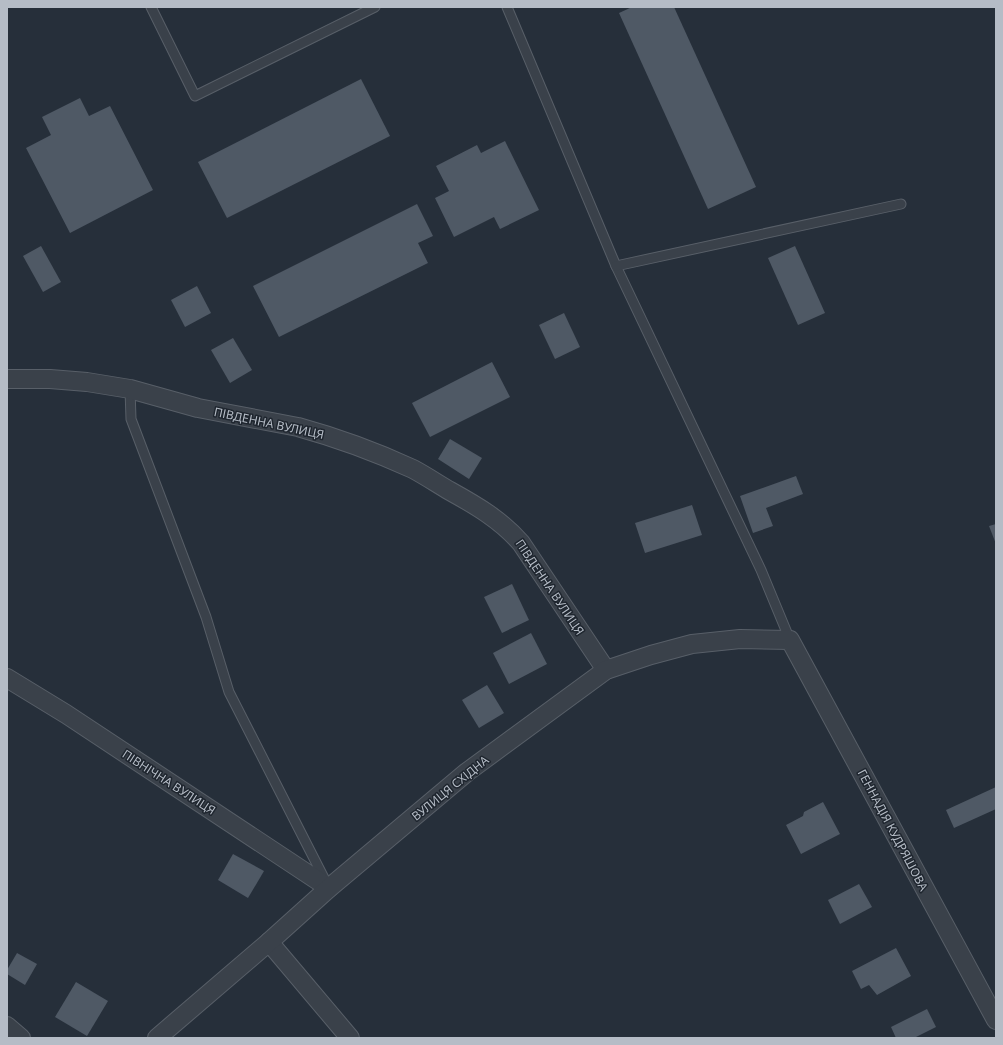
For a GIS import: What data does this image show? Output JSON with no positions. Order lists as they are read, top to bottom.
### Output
{
  "streets": {
    "street": [
      "ПІВДЕННА ВУЛИЦЯ",
      "ПІВНІЧНА ВУЛИЦЯ",
      "ВУЛИЦЯ СХІДНА",
      "ГЕННАДІЯ КУДРЯШОВА"
    ]
  },
  "crossings": [
    ["ПІВДЕННА ВУЛИЦЯ", "ВУЛИЦЯ СХІДНА"],
    ["ПІВНІЧНА ВУЛИЦЯ", "ВУЛИЦЯ СХІДНА"],
    ["ВУЛИЦЯ СХІДНА", "ГЕННАДІЯ КУДРЯШОВА"]
  ]
}
